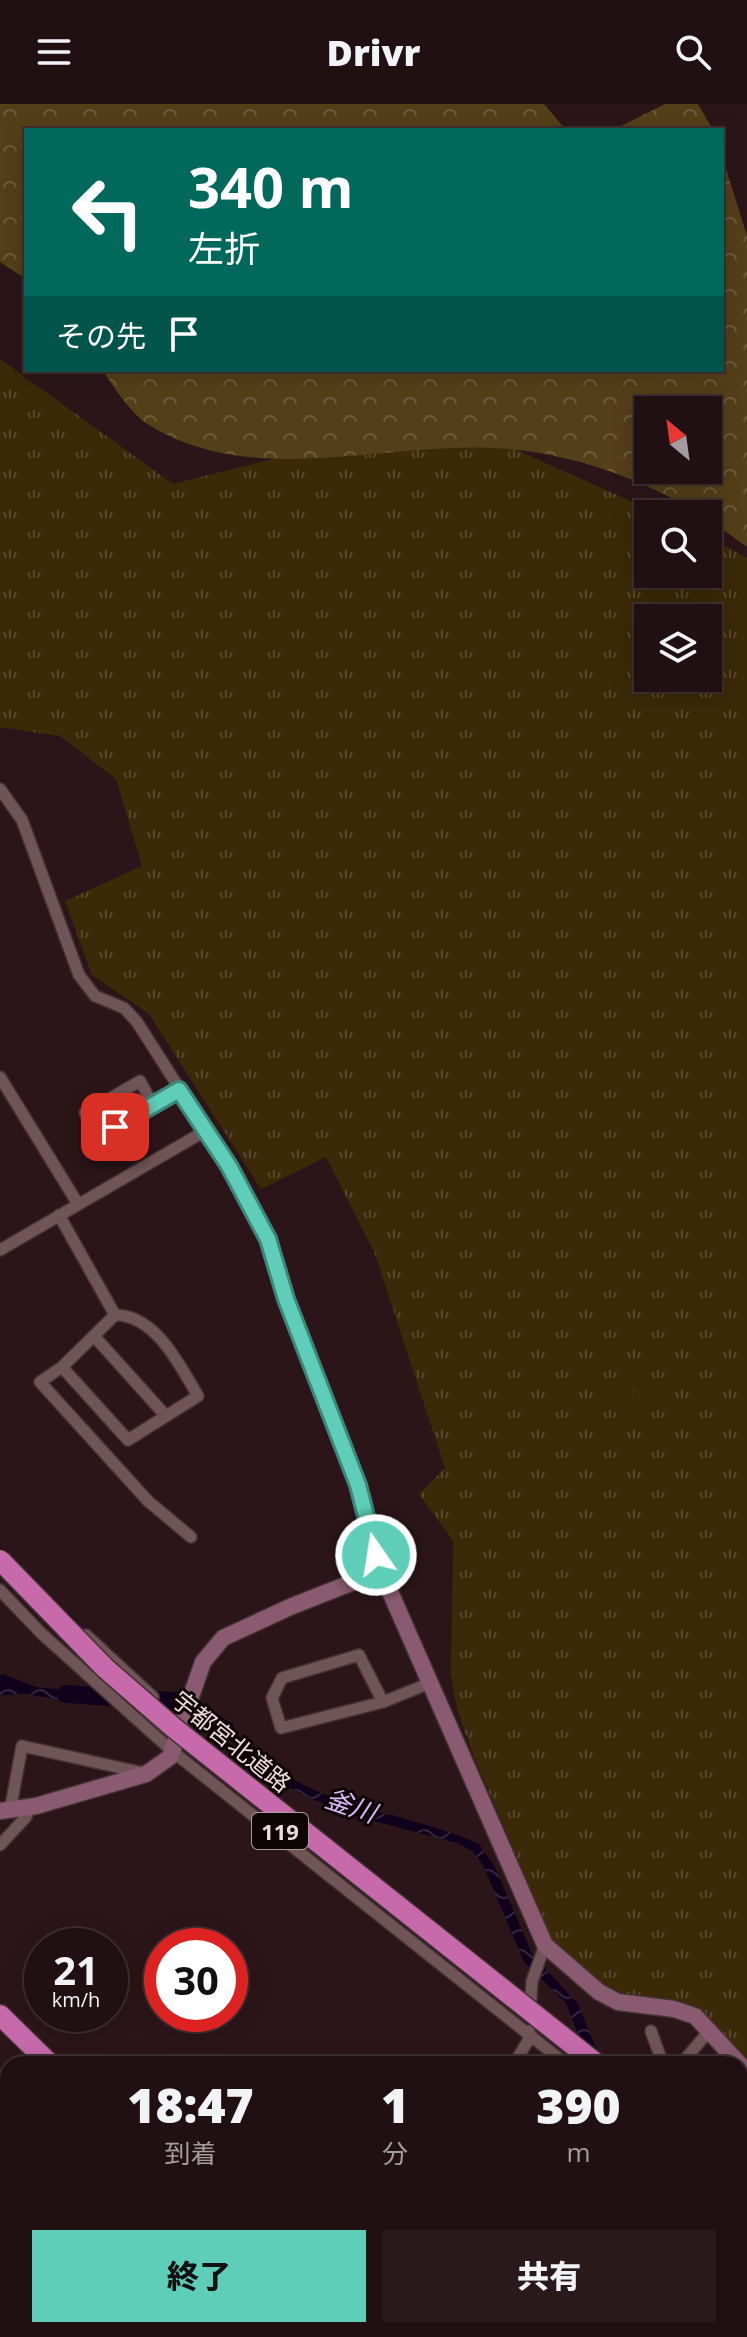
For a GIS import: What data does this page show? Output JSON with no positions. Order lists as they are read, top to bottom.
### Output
{
  "streets": {
    "highway": ["宇都宮北道路", "119"]
  },
  "water": ["釜川"],
  "north": "top left",
  "page": {
    "header": "Drivr",
    "turn": ["340 m", "左折"],
    "then": "その先",
    "speed": "21 km/h",
    "limit": "30",
    "eta": [
      "18:47",
      "到着",
      "1",
      "分",
      "390",
      "m"
    ],
    "buttons": ["終了", "共有"]
  }
}
